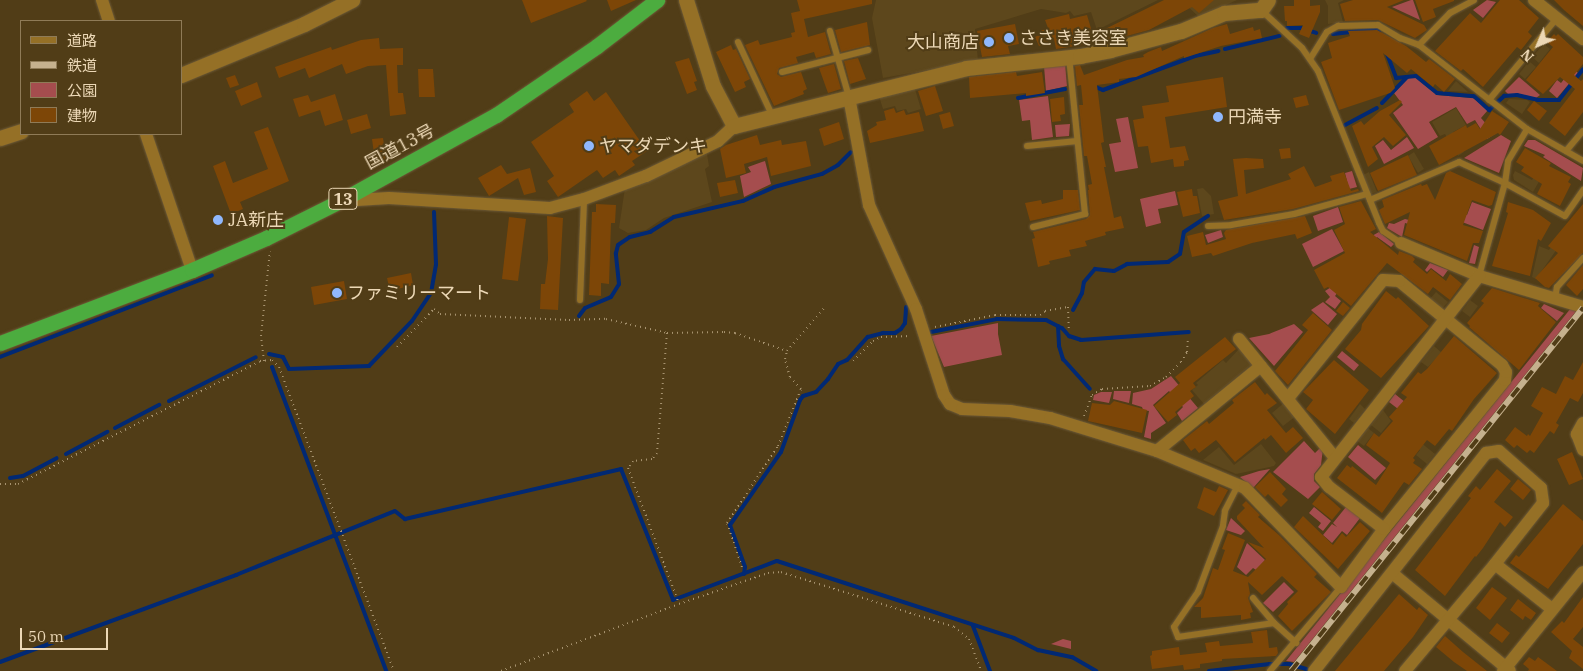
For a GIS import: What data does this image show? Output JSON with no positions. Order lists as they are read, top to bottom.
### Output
{
  "streets": {
    "highway": ["国道13号", "13"]
  },
  "places": [
    "ささき美容室",
    "大山商店",
    "円満寺",
    "ヤマダデンキ",
    "JA新庄",
    "ファミリーマート"
  ],
  "legend": [
    "道路",
    "鉄道",
    "公園",
    "建物"
  ],
  "scale_bar": "50 m",
  "north": "bottom left"
}
